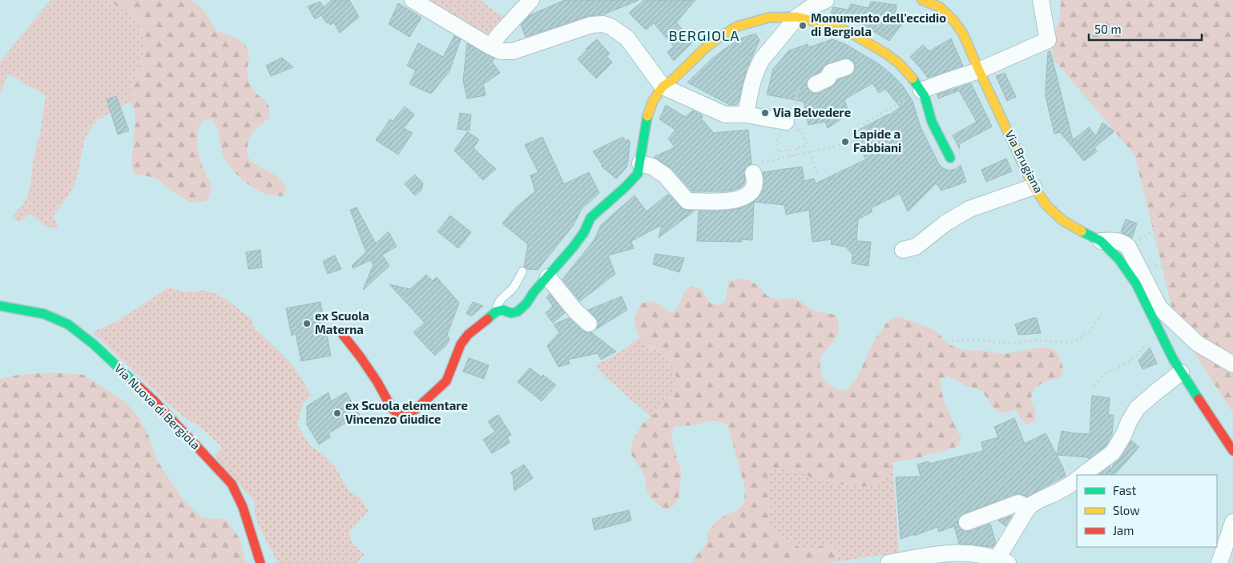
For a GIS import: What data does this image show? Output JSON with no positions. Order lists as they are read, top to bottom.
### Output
{
  "streets": {
    "street": ["Via Brugiana", "Via Nuova di Bergiola"]
  },
  "districts": ["BERGIOLA"],
  "places": [
    "Monumento dell'eccidio di Bergiola",
    "Via Belvedere",
    "Lapide a Fabbiani",
    "ex Scuola Materna",
    "ex Scuola elementare Vincenzo Giudice"
  ],
  "legend": ["Fast", "Slow", "Jam"],
  "scale_bar": "50 m"
}
